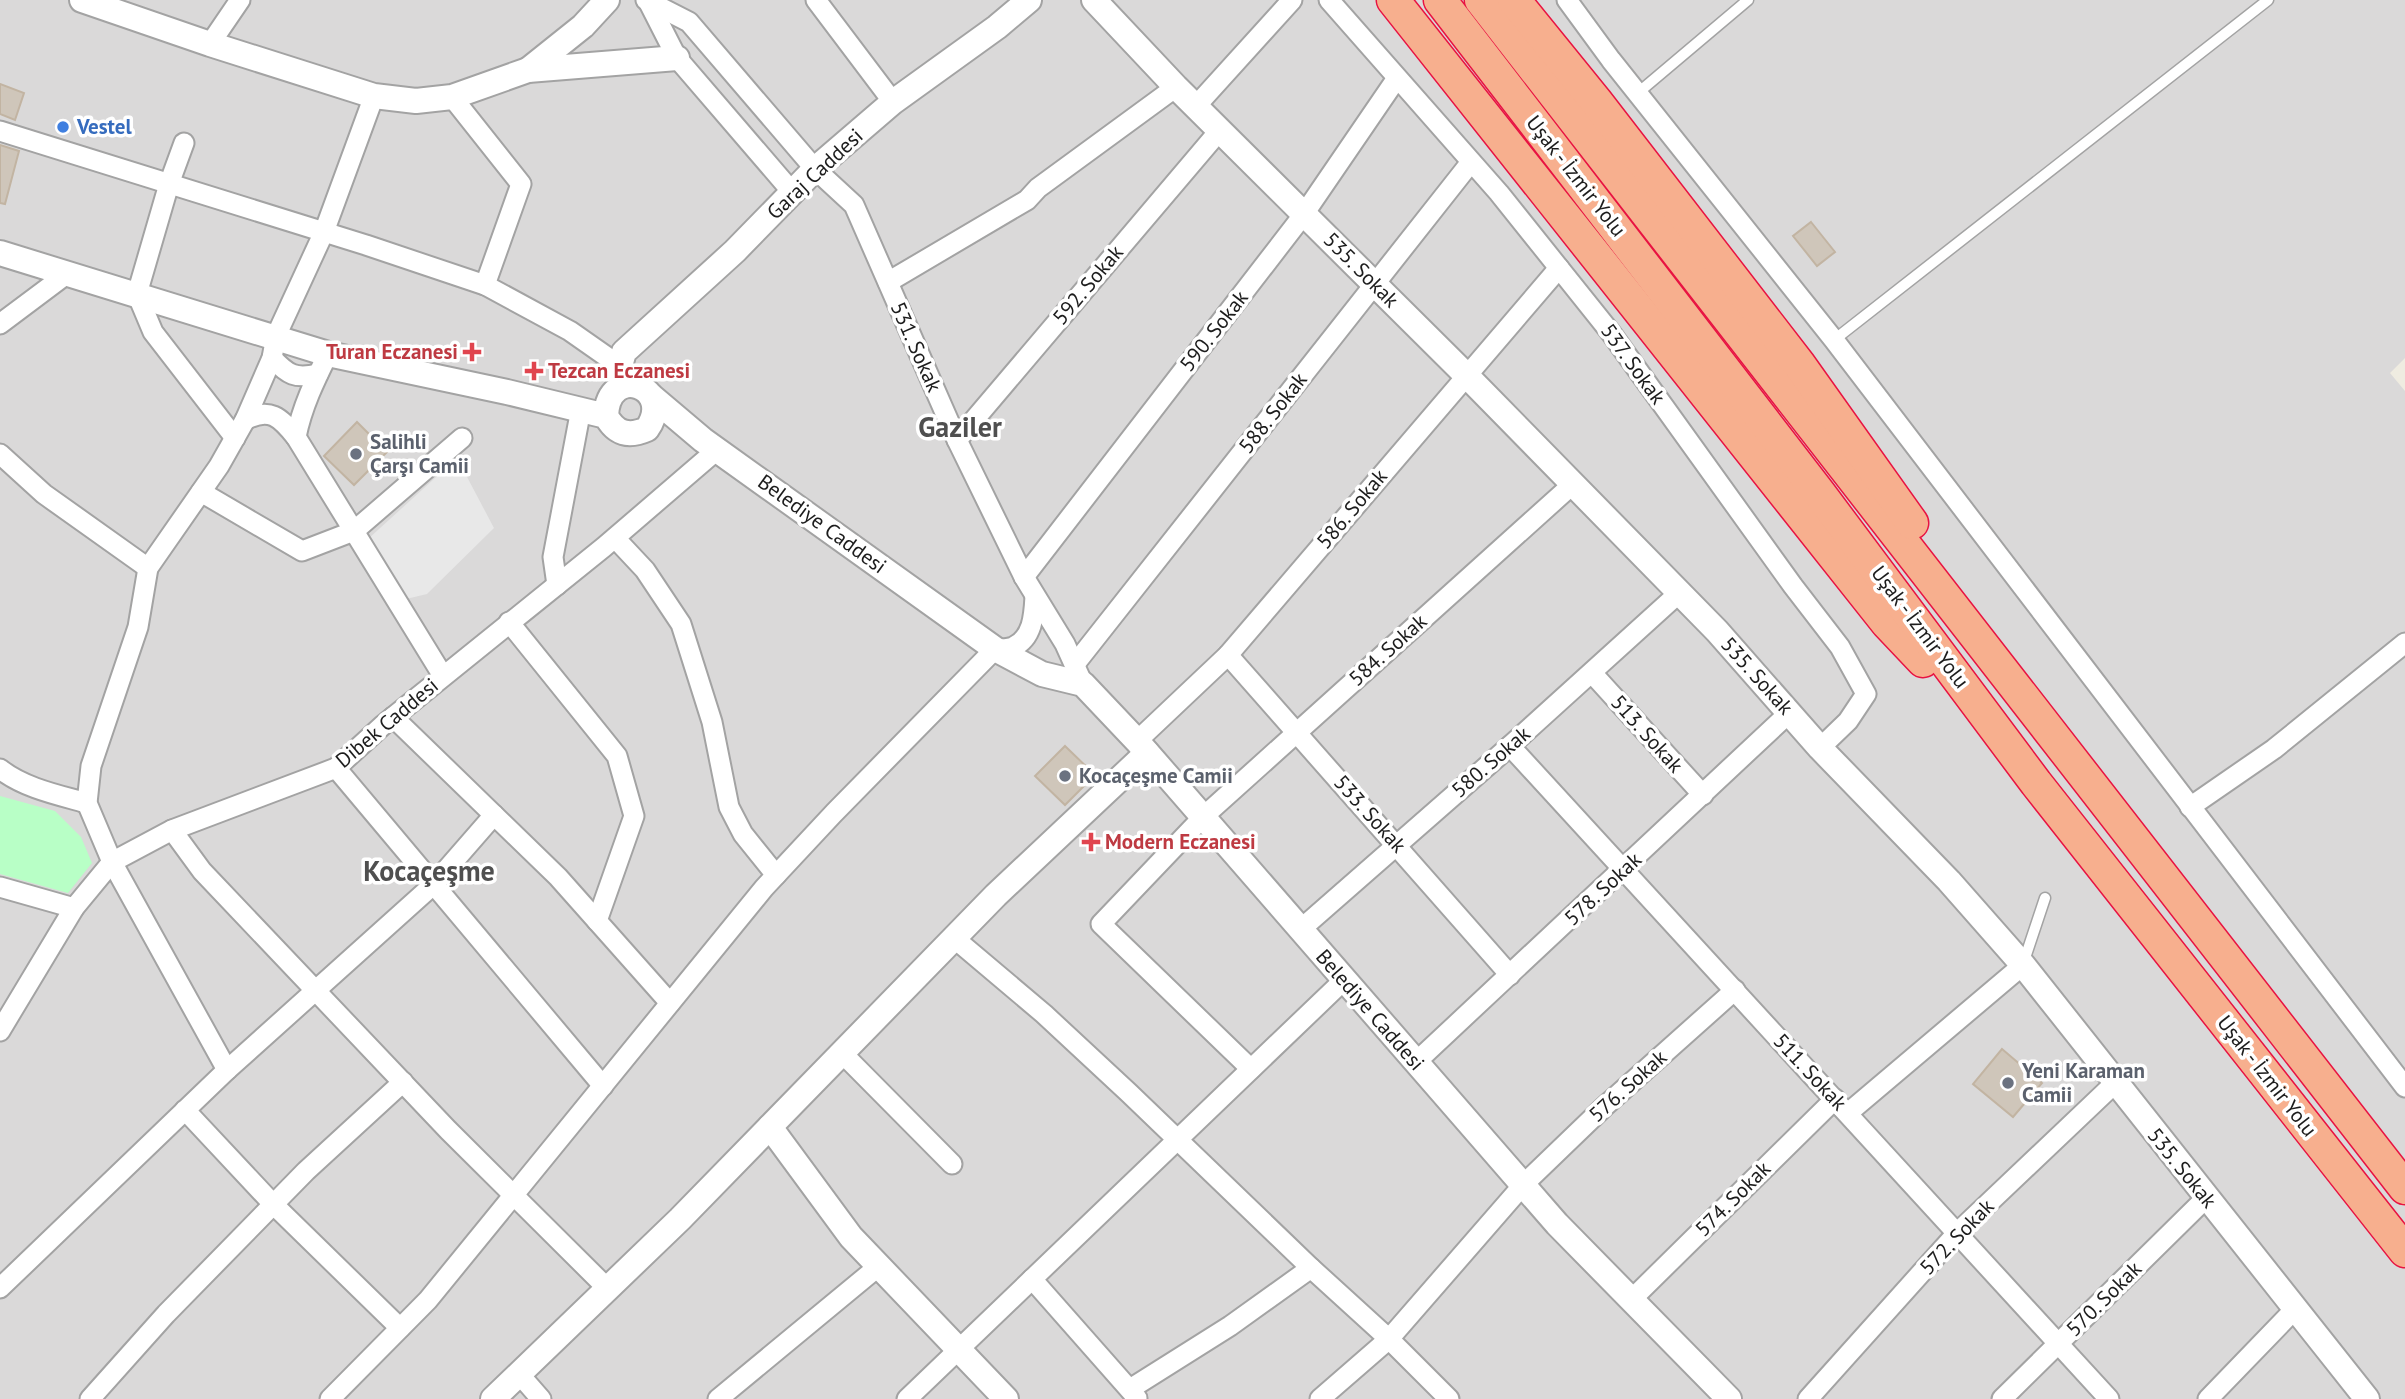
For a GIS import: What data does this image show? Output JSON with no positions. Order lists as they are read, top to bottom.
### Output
{
  "streets": {
    "highway": ["Uşak - İzmir Yolu"],
    "street": [
      "Garaj Caddesi",
      "535. Sokak",
      "592. Sokak",
      "590. Sokak",
      "531. Sokak",
      "537. Sokak",
      "588. Sokak",
      "586. Sokak",
      "Belediye Caddesi",
      "584. Sokak",
      "Dibek Caddesi",
      "513. Sokak",
      "580. Sokak",
      "533. Sokak",
      "578. Sokak",
      "511. Sokak",
      "576. Sokak",
      "574. Sokak",
      "572. Sokak",
      "570. Sokak"
    ]
  },
  "crossings": [
    ["Garaj Caddesi", "531. Sokak"],
    ["Garaj Caddesi", "Belediye Caddesi"],
    ["535. Sokak", "592. Sokak"],
    ["535. Sokak", "590. Sokak"],
    ["535. Sokak", "537. Sokak"],
    ["535. Sokak", "588. Sokak"],
    ["535. Sokak", "586. Sokak"],
    ["535. Sokak", "584. Sokak"],
    ["535. Sokak", "580. Sokak"],
    ["535. Sokak", "578. Sokak"],
    ["535. Sokak", "574. Sokak"],
    ["535. Sokak", "572. Sokak"],
    ["535. Sokak", "570. Sokak"],
    ["592. Sokak", "531. Sokak"],
    ["590. Sokak", "531. Sokak"],
    ["590. Sokak", "537. Sokak"],
    ["531. Sokak", "588. Sokak"],
    ["531. Sokak", "Belediye Caddesi"],
    ["537. Sokak", "588. Sokak"],
    ["537. Sokak", "586. Sokak"],
    ["588. Sokak", "Belediye Caddesi"],
    ["586. Sokak", "Belediye Caddesi"],
    ["586. Sokak", "533. Sokak"],
    ["Belediye Caddesi", "584. Sokak"],
    ["Belediye Caddesi", "Dibek Caddesi"],
    ["Belediye Caddesi", "580. Sokak"],
    ["Belediye Caddesi", "578. Sokak"],
    ["Belediye Caddesi", "576. Sokak"],
    ["Belediye Caddesi", "574. Sokak"],
    ["584. Sokak", "533. Sokak"],
    ["513. Sokak", "580. Sokak"],
    ["513. Sokak", "578. Sokak"],
    ["580. Sokak", "533. Sokak"],
    ["580. Sokak", "511. Sokak"],
    ["533. Sokak", "578. Sokak"],
    ["578. Sokak", "511. Sokak"],
    ["511. Sokak", "576. Sokak"],
    ["511. Sokak", "574. Sokak"],
    ["511. Sokak", "572. Sokak"],
    ["511. Sokak", "570. Sokak"]
  ],
  "districts": ["Gaziler", "Kocaçeşme"],
  "places": {
    "other": [
      "Vestel",
      "Salihli Çarşı Camii",
      "Kocaçeşme Camii",
      "Yeni Karaman Camii"
    ],
    "health": ["Turan Eczanesi", "Tezcan Eczanesi", "Modern Eczanesi"]
  }
}
